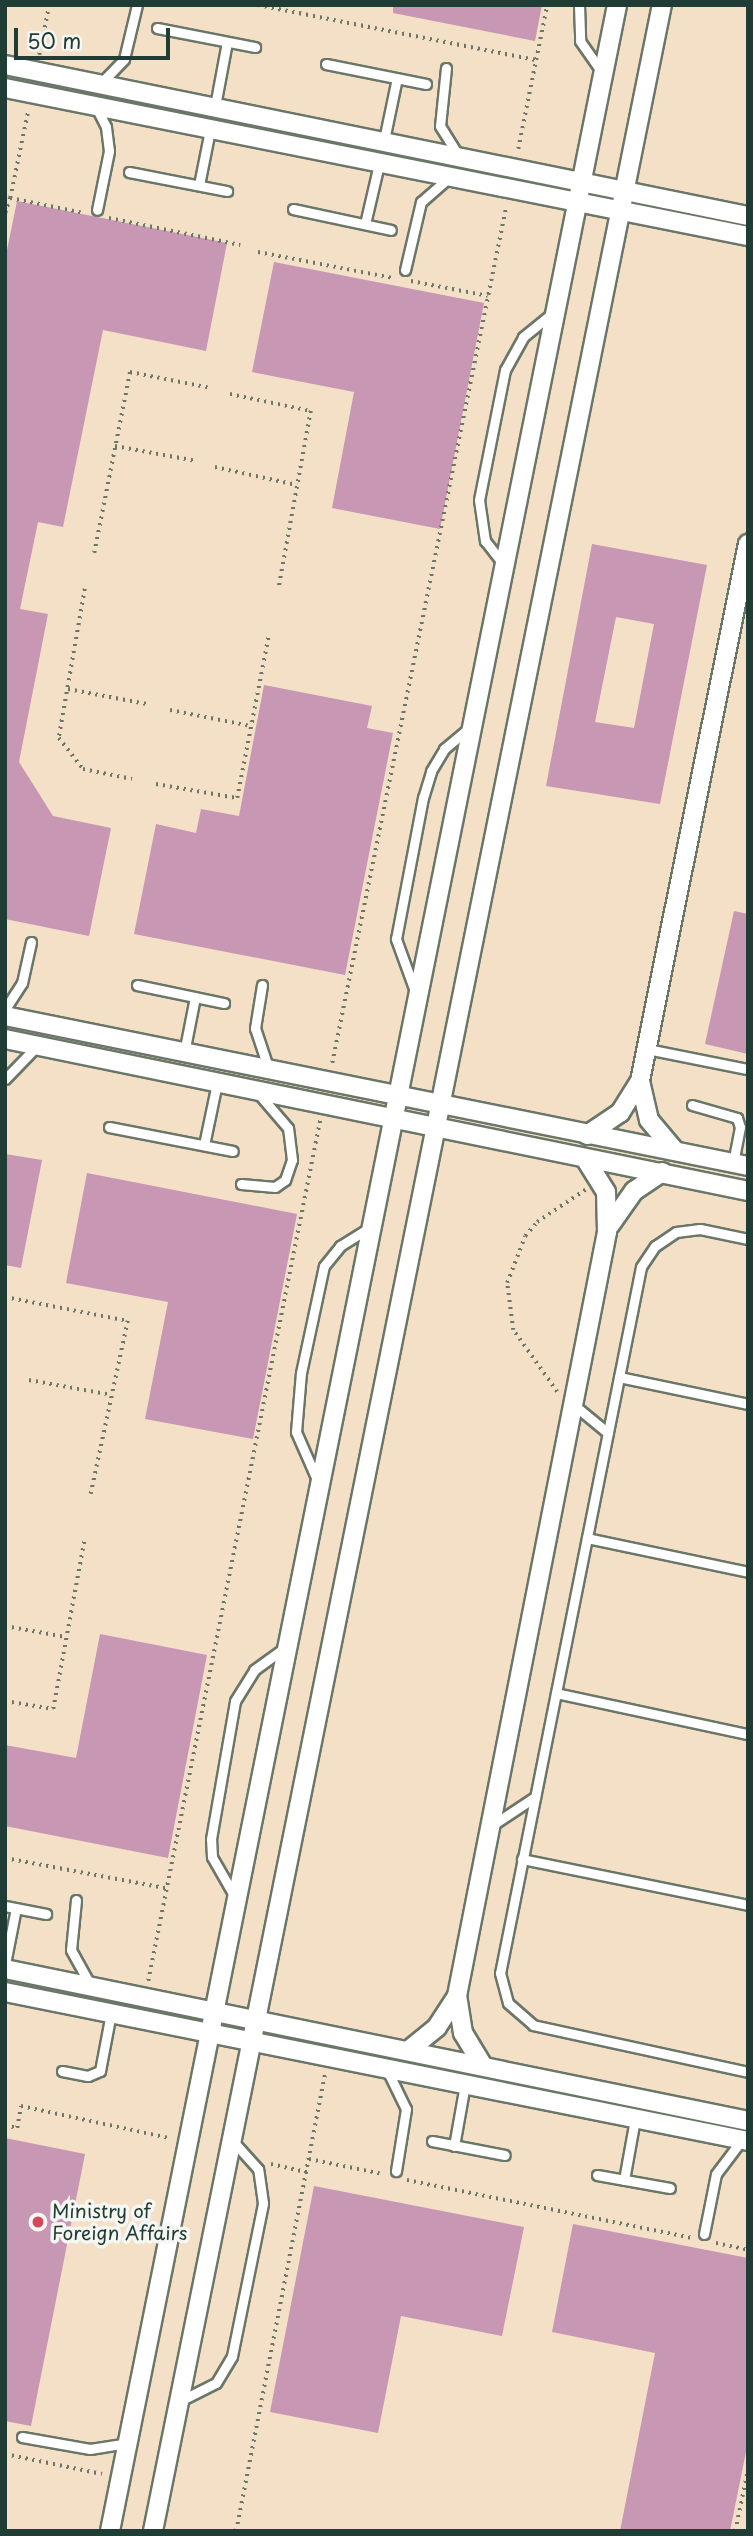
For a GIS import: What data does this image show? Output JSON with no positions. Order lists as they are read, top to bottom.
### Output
{
  "places": ["Ministry of Foreign Affairs"],
  "scale_bar": "50 m"
}
